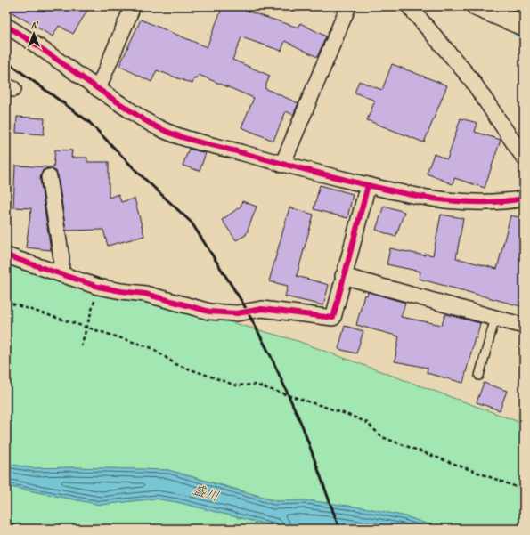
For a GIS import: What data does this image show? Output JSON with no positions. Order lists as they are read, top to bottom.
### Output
{
  "water": ["盛川"],
  "north": "top"
}
